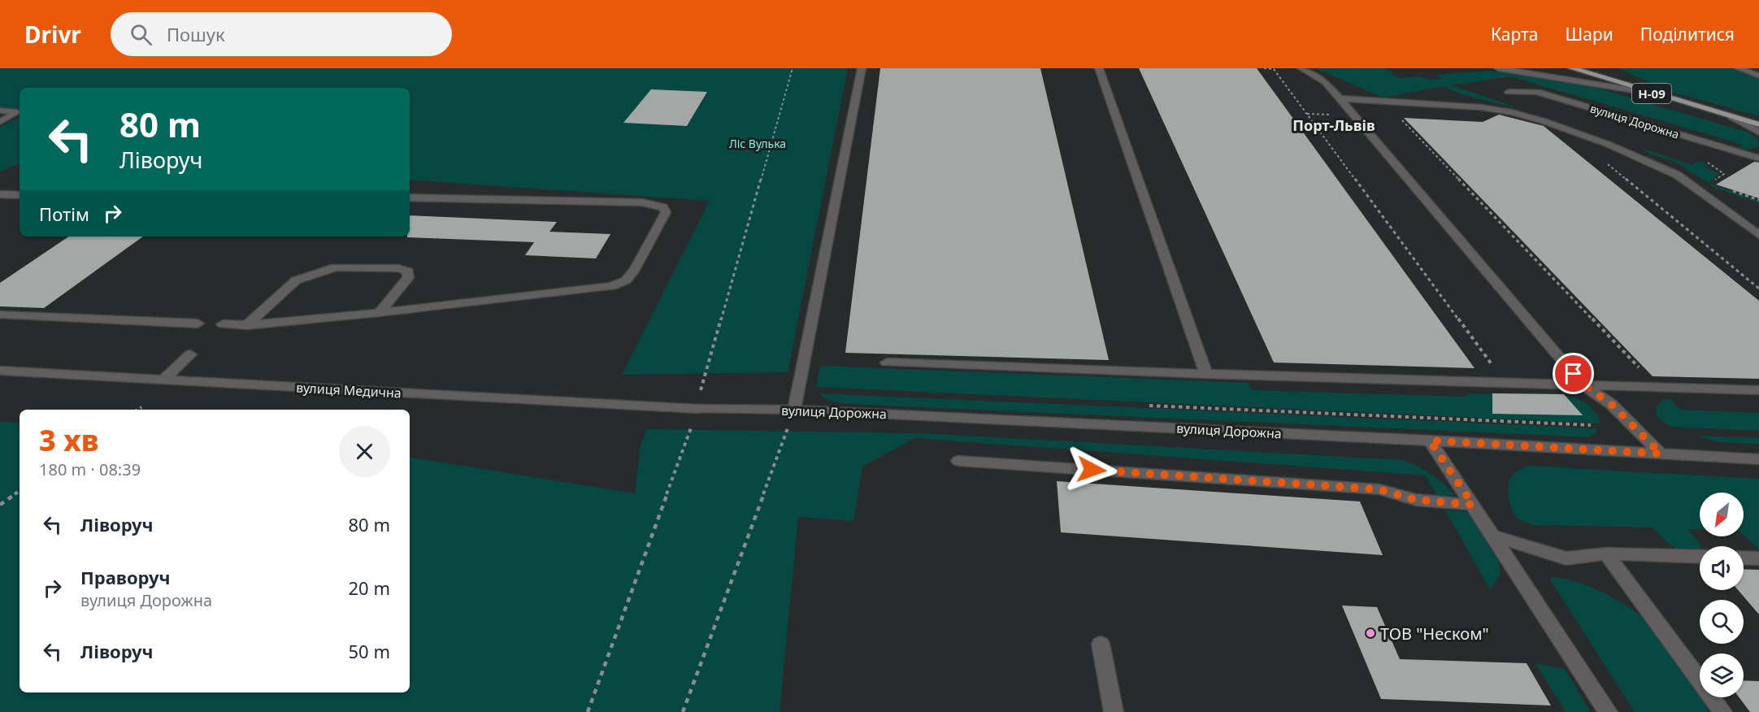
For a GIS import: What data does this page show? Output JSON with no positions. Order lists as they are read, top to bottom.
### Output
{
  "streets": {
    "main road": ["Н-09"],
    "street": ["вулиця Дорожна", "вулиця Медична"]
  },
  "crossings": [
    ["вулиця Дорожна", "вулиця Медична"]
  ],
  "districts": ["Порт-Львів"],
  "parks": ["Ліс Вулька"],
  "places": ["ТОВ \"Неском\""],
  "north": "bottom left",
  "page": {
    "header": "Drivr",
    "search": "Пошук",
    "nav": ["Карта", "Шари", "Поділитися"],
    "turn": ["80 m", "Ліворуч"],
    "then": "Потім",
    "heading": ["3 хв", "180 m · 08:39"],
    "list": [
      {
        "name": "Ліворуч",
        "value": "80 m"
      },
      {
        "name": "Праворуч",
        "note": "вулиця Дорожна",
        "value": "20 m"
      },
      {
        "name": "Ліворуч",
        "value": "50 m"
      }
    ]
  }
}
